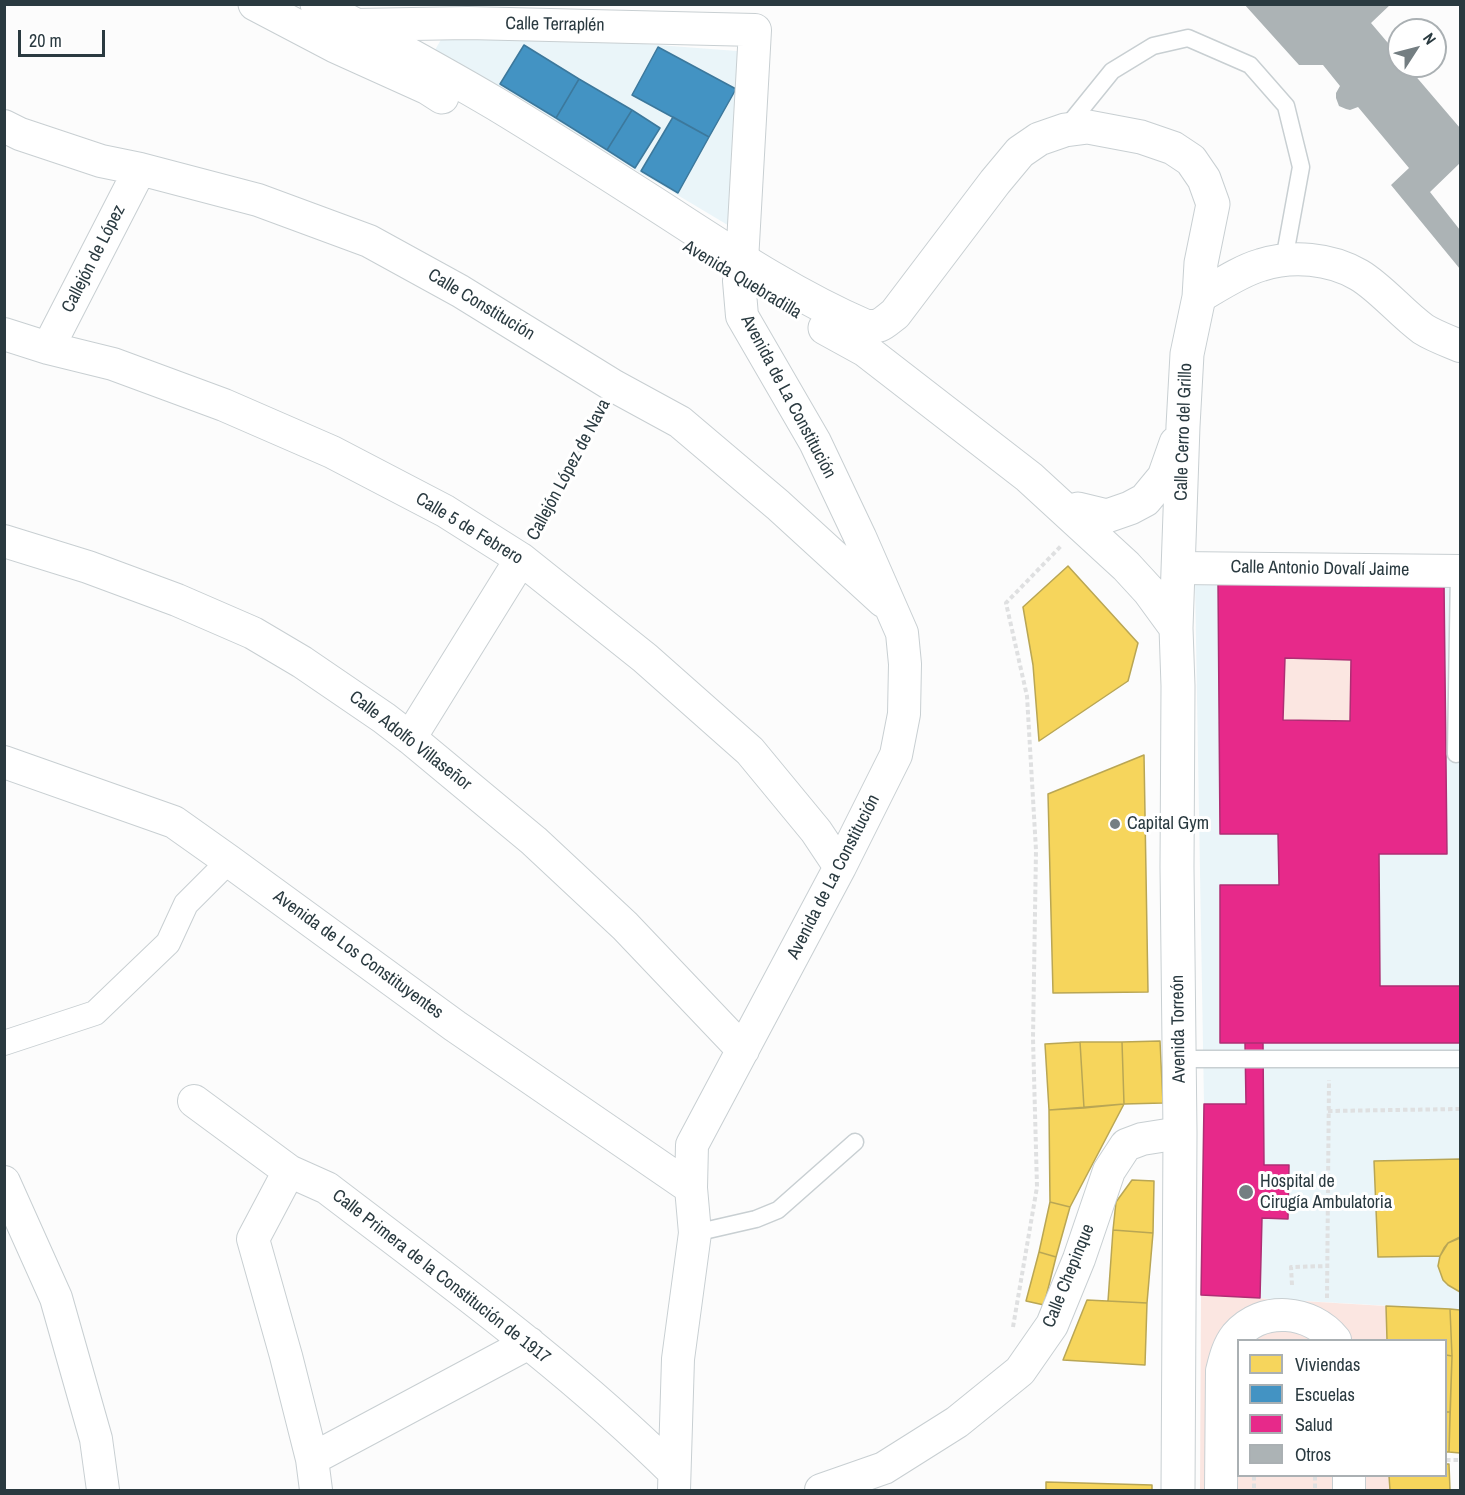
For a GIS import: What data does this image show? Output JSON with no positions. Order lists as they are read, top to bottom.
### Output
{
  "streets": {
    "street": [
      "Calle Terraplén",
      "Callejón de López",
      "Avenida Quebradilla",
      "Calle Constitución",
      "Avenida de La Constitución",
      "Calle Cerro del Grillo",
      "Callejón López de Nava",
      "Calle 5 de Febrero",
      "Calle Antonio Dovalí Jaime",
      "Calle Adolfo Villaseñor",
      "Avenida de Los Constituyentes",
      "Avenida Torreón",
      "Calle Chepinque",
      "Calle Primera de la Constitución de 1917"
    ]
  },
  "crossings": [
    ["Calle Terraplén", "Avenida Quebradilla"],
    ["Calle Terraplén", "Avenida de La Constitución"],
    ["Callejón de López", "Calle Constitución"],
    ["Callejón de López", "Calle 5 de Febrero"],
    ["Avenida Quebradilla", "Avenida de La Constitución"],
    ["Avenida Quebradilla", "Calle Cerro del Grillo"],
    ["Avenida Quebradilla", "Avenida Torreón"],
    ["Calle Constitución", "Avenida de La Constitución"],
    ["Calle Constitución", "Callejón López de Nava"],
    ["Avenida de La Constitución", "Calle 5 de Febrero"],
    ["Avenida de La Constitución", "Calle Adolfo Villaseñor"],
    ["Avenida de La Constitución", "Avenida de Los Constituyentes"],
    ["Avenida de La Constitución", "Calle Primera de la Constitución de 1917"],
    ["Calle Cerro del Grillo", "Calle Antonio Dovalí Jaime"],
    ["Calle Cerro del Grillo", "Avenida Torreón"],
    ["Callejón López de Nava", "Calle 5 de Febrero"],
    ["Callejón López de Nava", "Calle Adolfo Villaseñor"],
    ["Calle Antonio Dovalí Jaime", "Avenida Torreón"],
    ["Avenida Torreón", "Calle Chepinque"]
  ],
  "places": ["Capital Gym", "Hospital de Cirugía Ambulatoria"],
  "legend": [
    "Viviendas",
    "Escuelas",
    "Salud",
    "Otros"
  ],
  "scale_bar": "20 m",
  "north": "top right"
}
